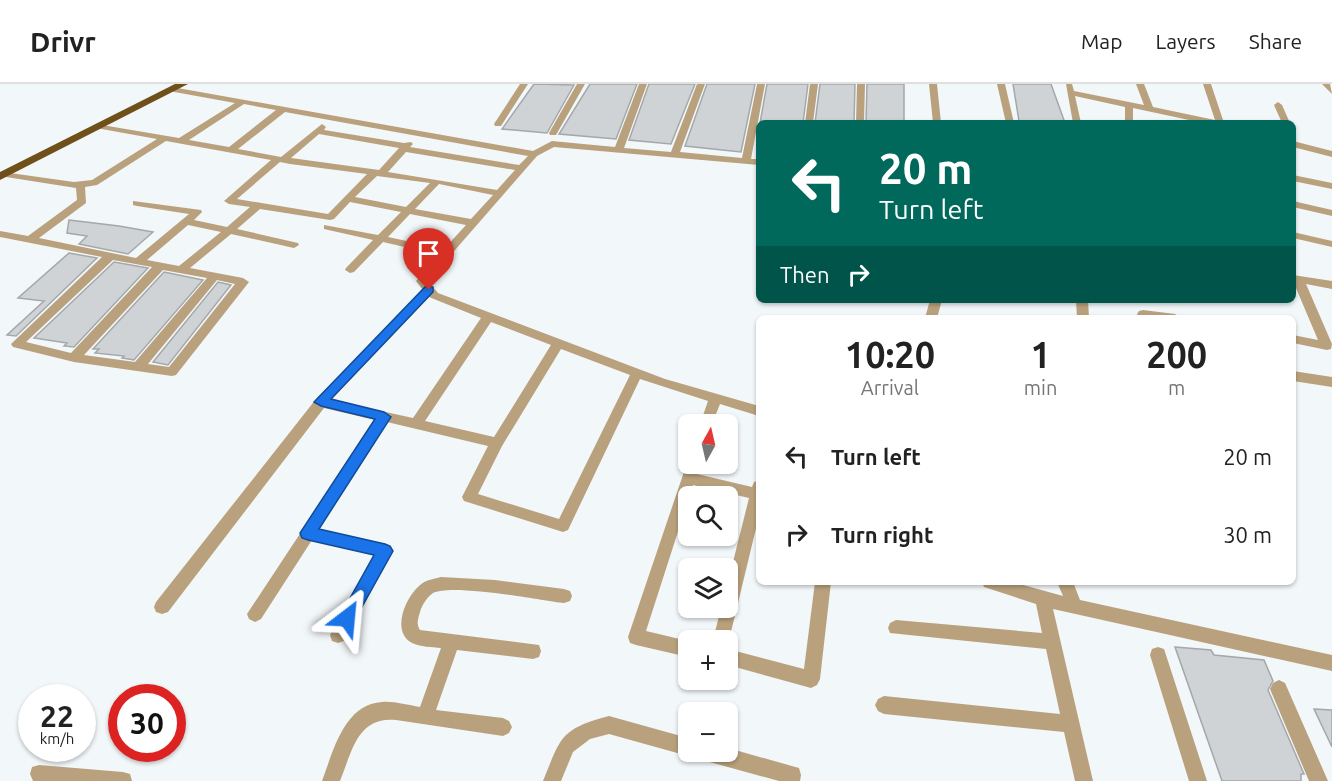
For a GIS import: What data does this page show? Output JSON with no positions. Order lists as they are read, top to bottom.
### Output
{
  "north": "top",
  "page": {
    "header": "Drivr",
    "nav": ["Map", "Layers", "Share"],
    "turn": ["20 m", "Turn left"],
    "then": "Then",
    "eta": [
      "10:20",
      "Arrival",
      "1",
      "min",
      "200",
      "m"
    ],
    "map_buttons": ["+", "−"],
    "list": [
      {
        "name": "Turn left",
        "value": "20 m"
      },
      {
        "name": "Turn right",
        "value": "30 m"
      }
    ],
    "speed": "22 km/h",
    "limit": "30"
  }
}
